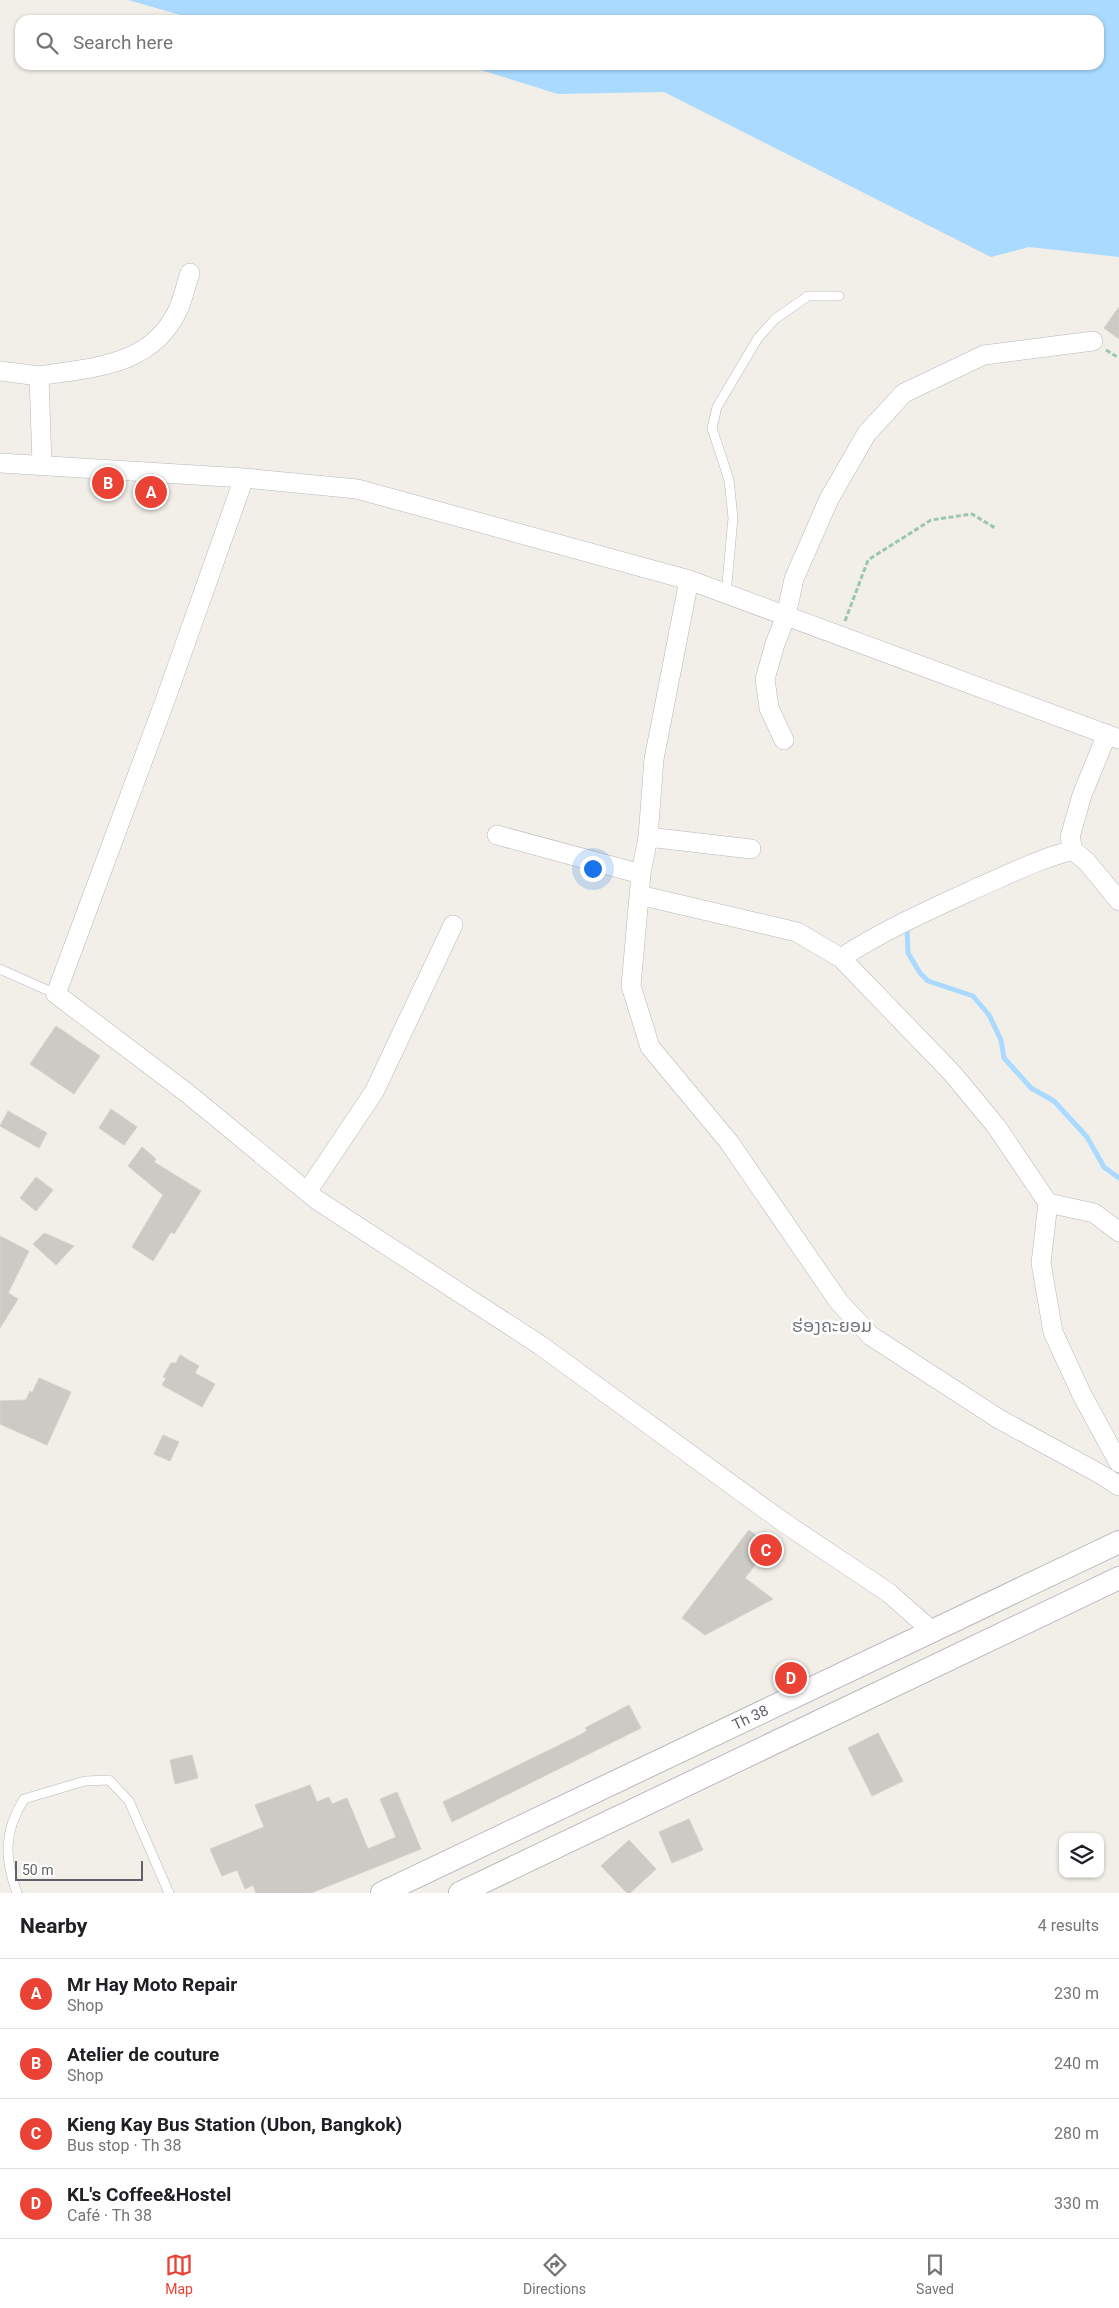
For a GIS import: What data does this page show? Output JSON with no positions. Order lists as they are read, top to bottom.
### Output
{
  "streets": {
    "street": ["Th 38"]
  },
  "districts": ["ຮ່ອງຄະຍອມ"],
  "scale_bar": "50 m",
  "page": {
    "search": "Search here",
    "pins": [
      "B",
      "A",
      "C",
      "D"
    ],
    "scale": "50 m",
    "heading": ["Nearby", "4 results"],
    "list": [
      {
        "mark": "A",
        "name": "Mr Hay Moto Repair",
        "note": "Shop",
        "value": "230 m"
      },
      {
        "mark": "B",
        "name": "Atelier de couture",
        "note": "Shop",
        "value": "240 m"
      },
      {
        "mark": "C",
        "name": "Kieng Kay Bus Station (Ubon, Bangkok)",
        "note": "Bus stop · Th 38",
        "value": "280 m"
      },
      {
        "mark": "D",
        "name": "KL's Coffee&Hostel",
        "note": "Café · Th 38",
        "value": "330 m"
      }
    ],
    "nav": ["Map", "Directions", "Saved"]
  }
}
